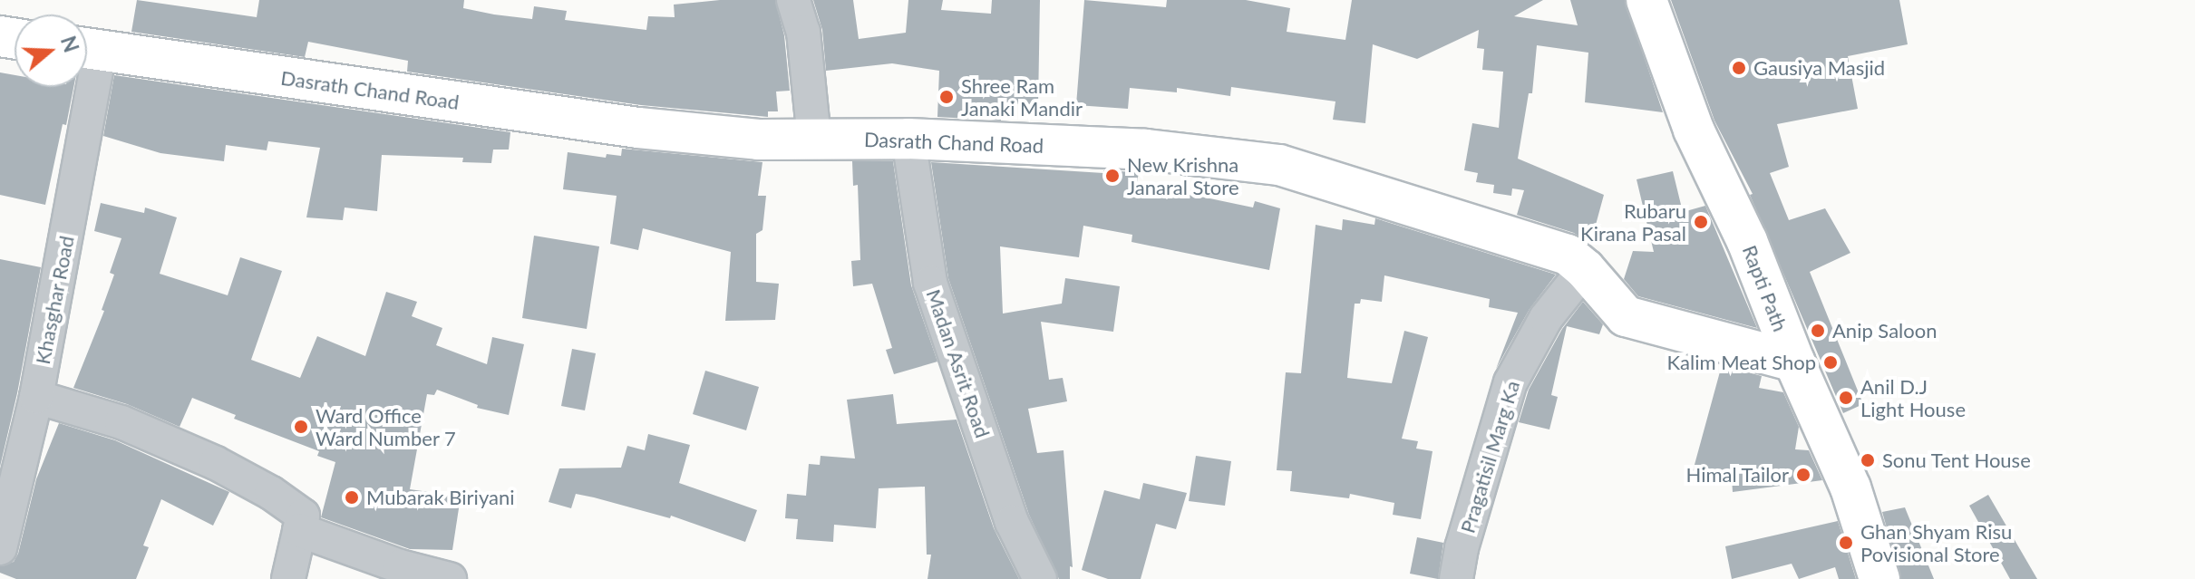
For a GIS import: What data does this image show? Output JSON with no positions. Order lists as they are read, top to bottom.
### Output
{
  "streets": {
    "street": [
      "Dasrath Chand Road",
      "Rapti Path",
      "Khasghar Road",
      "Madan Asrit Road",
      "Pragatisil Marg Ka"
    ]
  },
  "crossings": [
    ["Dasrath Chand Road", "Rapti Path"],
    ["Dasrath Chand Road", "Madan Asrit Road"],
    ["Dasrath Chand Road", "Pragatisil Marg Ka"]
  ],
  "places": [
    "Gausiya Masjid",
    "Shree Ram Janaki Mandir",
    "New Krishna Janaral Store",
    "Rubaru Kirana Pasal",
    "Anip Saloon",
    "Kalim Meat Shop",
    "Anil D.J Light House",
    "Ward Office Ward Number 7",
    "Sonu Tent House",
    "Himal Tailor",
    "Mubarak Biriyani",
    "Ghan Shyam Risu Povisional Store"
  ],
  "north": "right"
}
